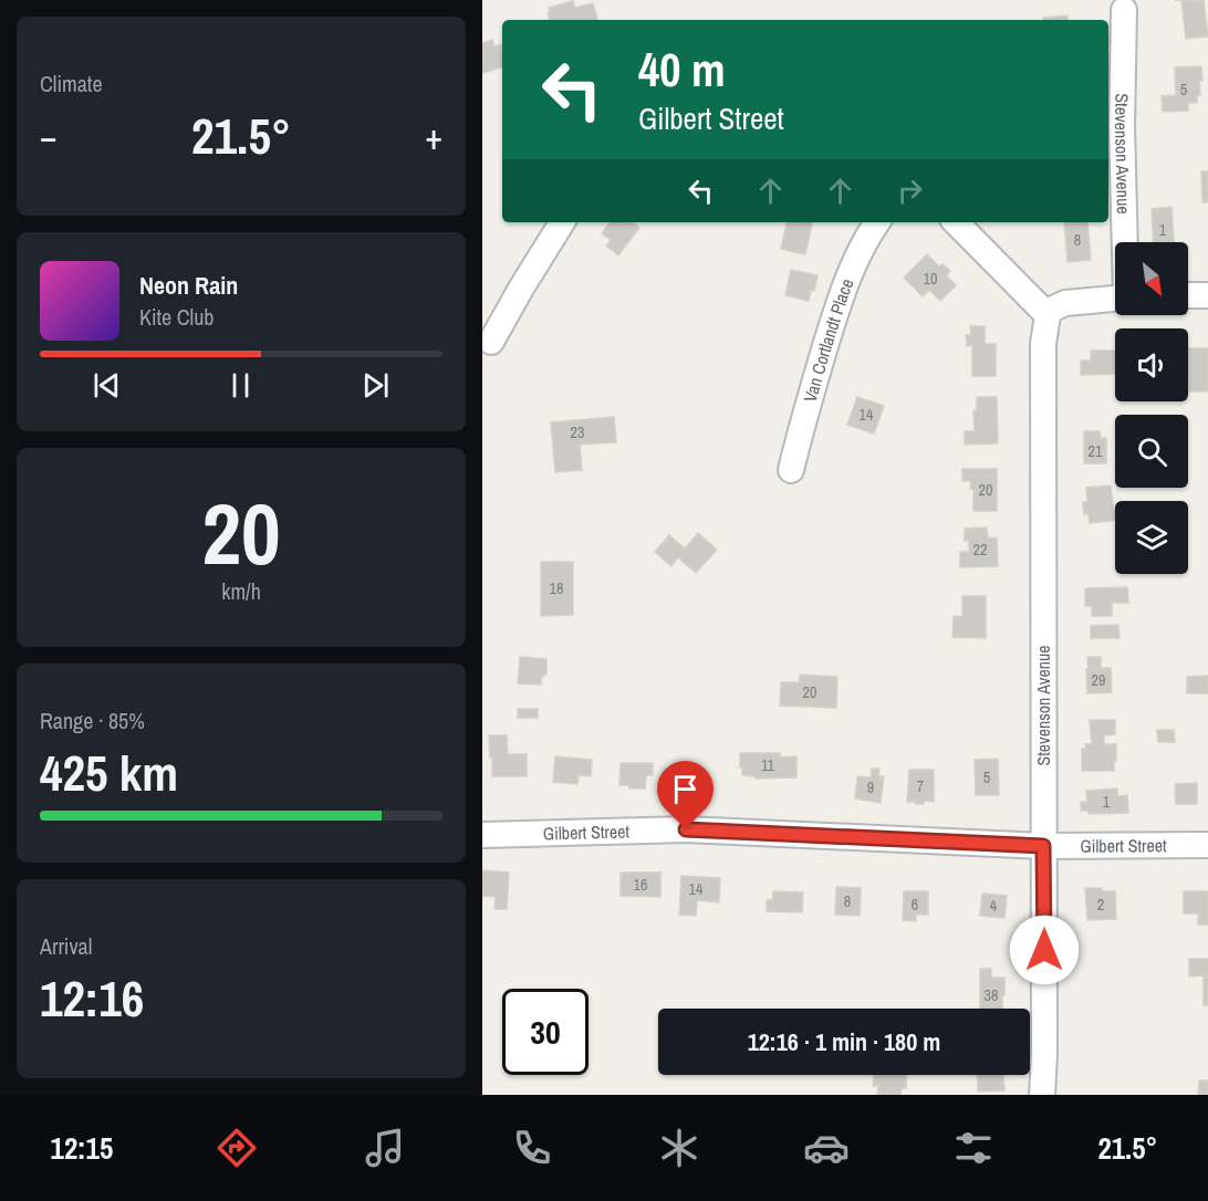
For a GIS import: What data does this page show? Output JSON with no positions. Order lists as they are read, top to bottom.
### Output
{
  "streets": {
    "street": ["Stevenson Avenue", "Van Cortlandt Place", "Gilbert Street"]
  },
  "crossings": [
    ["Stevenson Avenue", "Gilbert Street"]
  ],
  "house_numbers": [
    "5",
    "1",
    "8",
    "10",
    "14",
    "23",
    "21",
    "20",
    "22",
    "18",
    "29",
    "20",
    "11",
    "5",
    "7",
    "9",
    "1",
    "16",
    "14",
    "8",
    "6",
    "2",
    "4",
    "38"
  ],
  "north": "bottom right",
  "page": {
    "tile": [
      "Climate",
      ["20", "km/h"],
      ["Range · 85%", "425 km"],
      ["Arrival", "12:16"]
    ],
    "turn": ["40 m", "Gilbert Street"],
    "heat": ["−", "21.5°", "+"],
    "song": ["Neon Rain", "Kite Club"],
    "limit": "30",
    "trip": "12:16 · 1 min · 180 m",
    "tabs": ["12:15", "21.5°"]
  }
}
